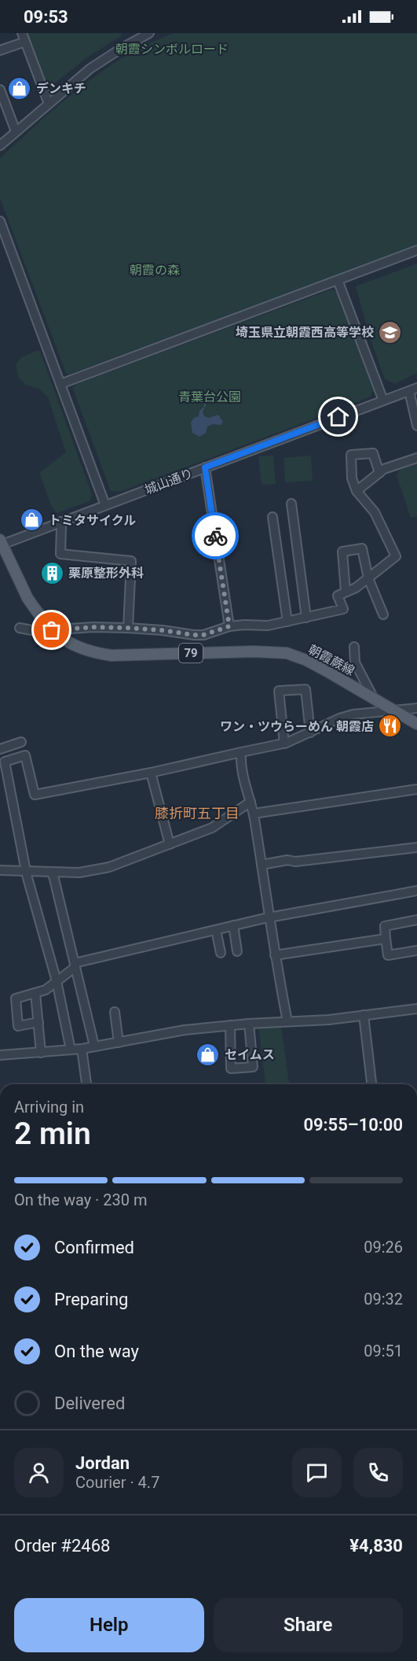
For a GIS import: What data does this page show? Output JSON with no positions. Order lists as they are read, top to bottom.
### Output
{
  "streets": {
    "main road": ["79", "朝霞蕨線"],
    "street": ["城山通り"]
  },
  "crossings": [
    ["城山通り", "朝霞蕨線"]
  ],
  "districts": ["膝折町五丁目"],
  "parks": ["朝霞シンボルロード", "朝霞の森", "青葉台公園"],
  "places": {
    "shop": ["デンキチ", "トミタサイクル", "セイムス"],
    "school or university": ["埼玉県立朝霞西高等学校"],
    "building": ["栗原整形外科"],
    "restaurant": ["ワン・ツウらーめん 朝霞店"]
  },
  "page": {
    "status": "09:53",
    "heading": ["2 min", "Arriving in", "09:55–10:00"],
    "panel": [
      "Jordan",
      "Courier · 4.7",
      "Order #2468",
      "¥4,830"
    ],
    "bar": "On the way · 230 m",
    "list": [
      ["Confirmed", "09:26"],
      ["Preparing", "09:32"],
      ["On the way", "09:51"],
      "Delivered"
    ],
    "buttons": ["Help", "Share"]
  }
}
